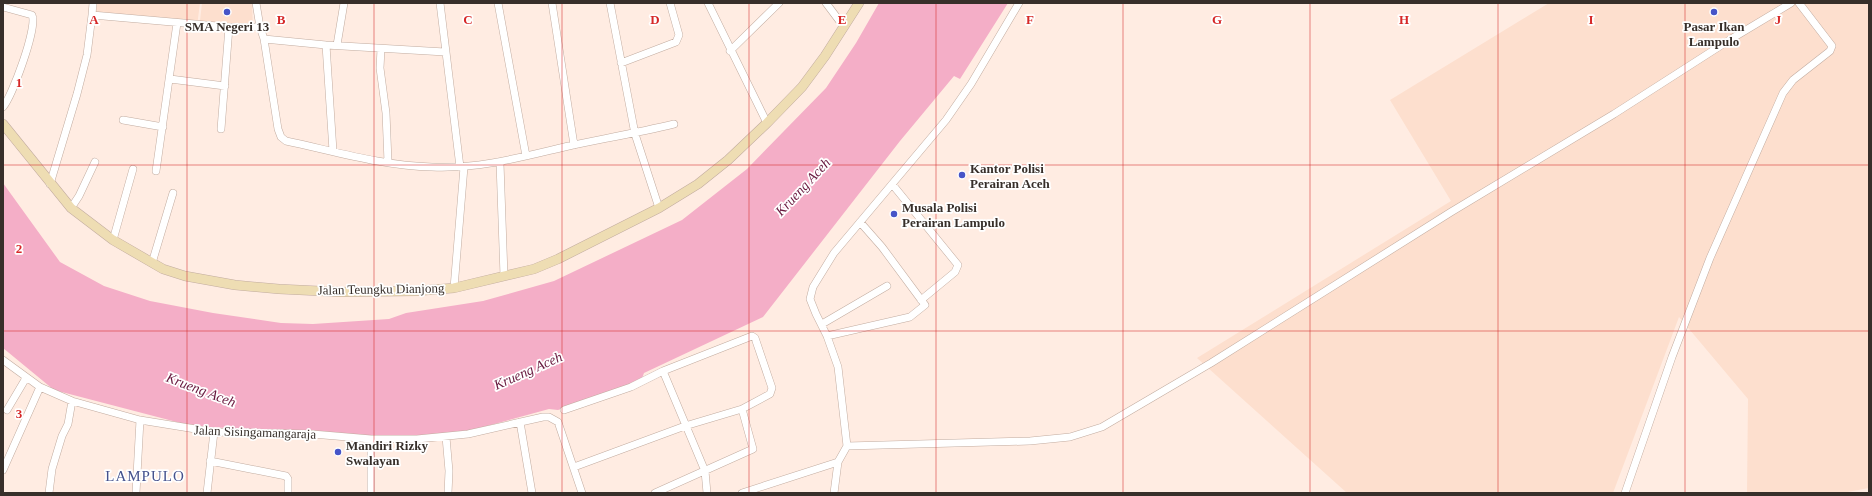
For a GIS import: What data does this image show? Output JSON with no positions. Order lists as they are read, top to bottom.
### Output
{
  "streets": {
    "street": ["Jalan Teungku Dianjong", "Jalan Sisingamangaraja"]
  },
  "districts": ["LAMPULO"],
  "water": ["Krueng Aceh"],
  "places": [
    "SMA Negeri 13",
    "Pasar Ikan Lampulo",
    "Kantor Polisi Perairan Aceh",
    "Musala Polisi Perairan Lampulo",
    "Mandiri Rizky Swalayan"
  ],
  "grid": {
    "columns": [
      "A",
      "B",
      "C",
      "D",
      "E",
      "F",
      "G",
      "H",
      "I",
      "J"
    ],
    "rows": ["1", "2", "3"]
  }
}
